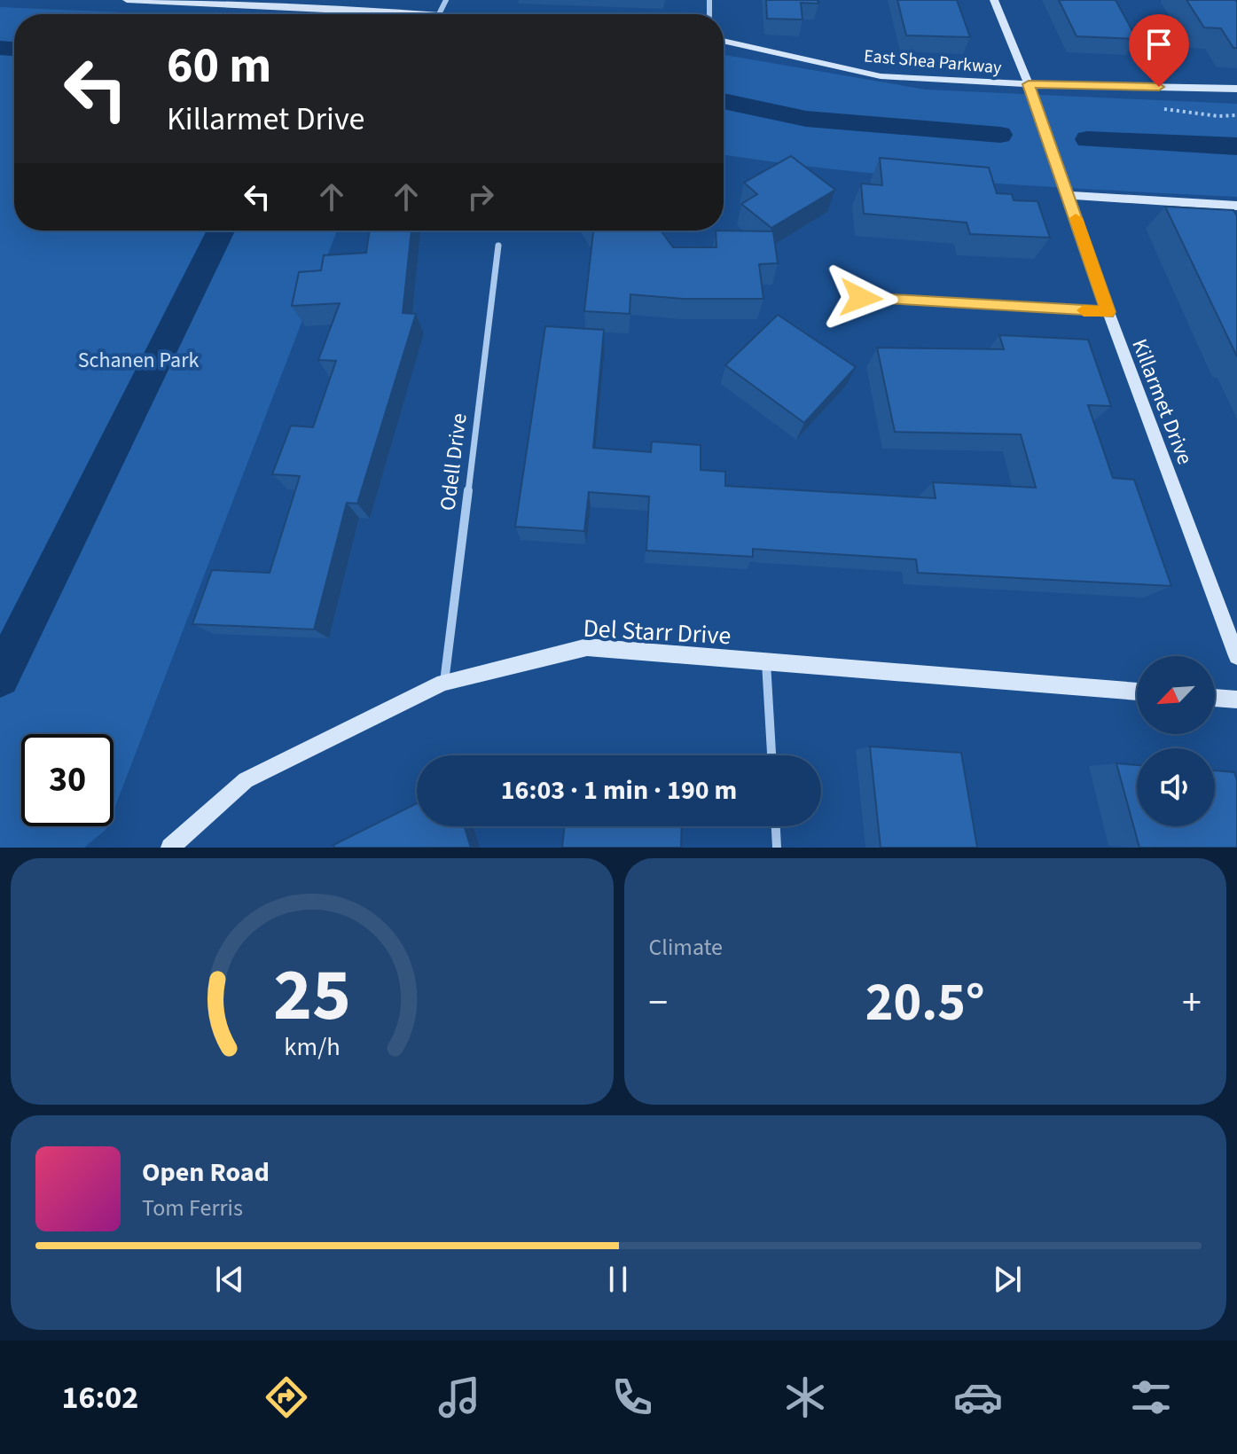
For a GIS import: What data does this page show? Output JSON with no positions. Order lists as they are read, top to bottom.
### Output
{
  "streets": {
    "street": [
      "East Shea Parkway",
      "Killarmet Drive",
      "Odell Drive",
      "Del Starr Drive"
    ]
  },
  "crossings": [
    ["East Shea Parkway", "Killarmet Drive"],
    ["Odell Drive", "Del Starr Drive"]
  ],
  "parks": ["Schanen Park"],
  "north": "bottom left",
  "page": {
    "turn": ["60 m", "Killarmet Drive"],
    "limit": "30",
    "trip": "16:03 · 1 min · 190 m",
    "tile": "Climate",
    "heat": ["−", "20.5°", "+"],
    "song": ["Open Road", "Tom Ferris"],
    "tabs": "16:02",
    "gauge": ["25", "km/h"]
  }
}
